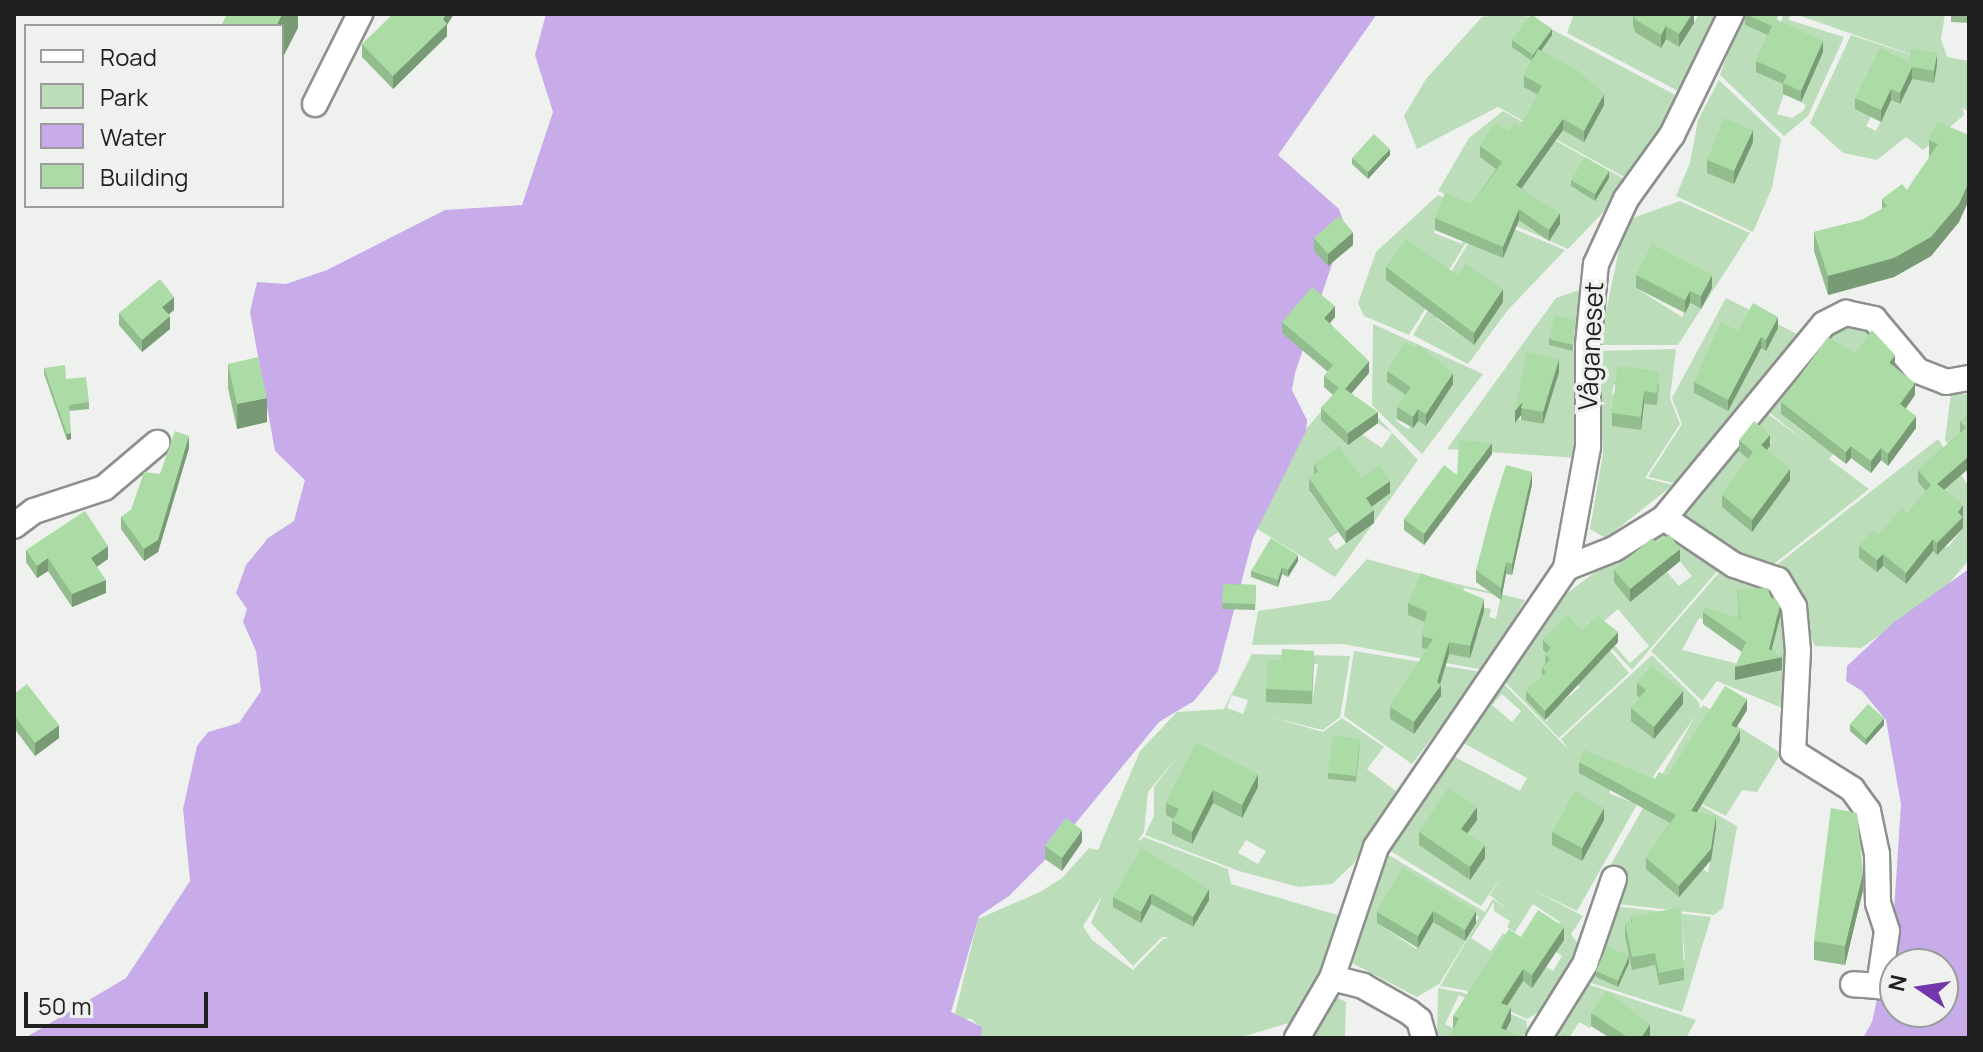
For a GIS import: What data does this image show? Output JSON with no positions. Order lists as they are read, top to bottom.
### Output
{
  "streets": {
    "street": ["Våganeset"]
  },
  "legend": [
    "Road",
    "Park",
    "Water",
    "Building"
  ],
  "scale_bar": "50 m",
  "north": "left"
}
